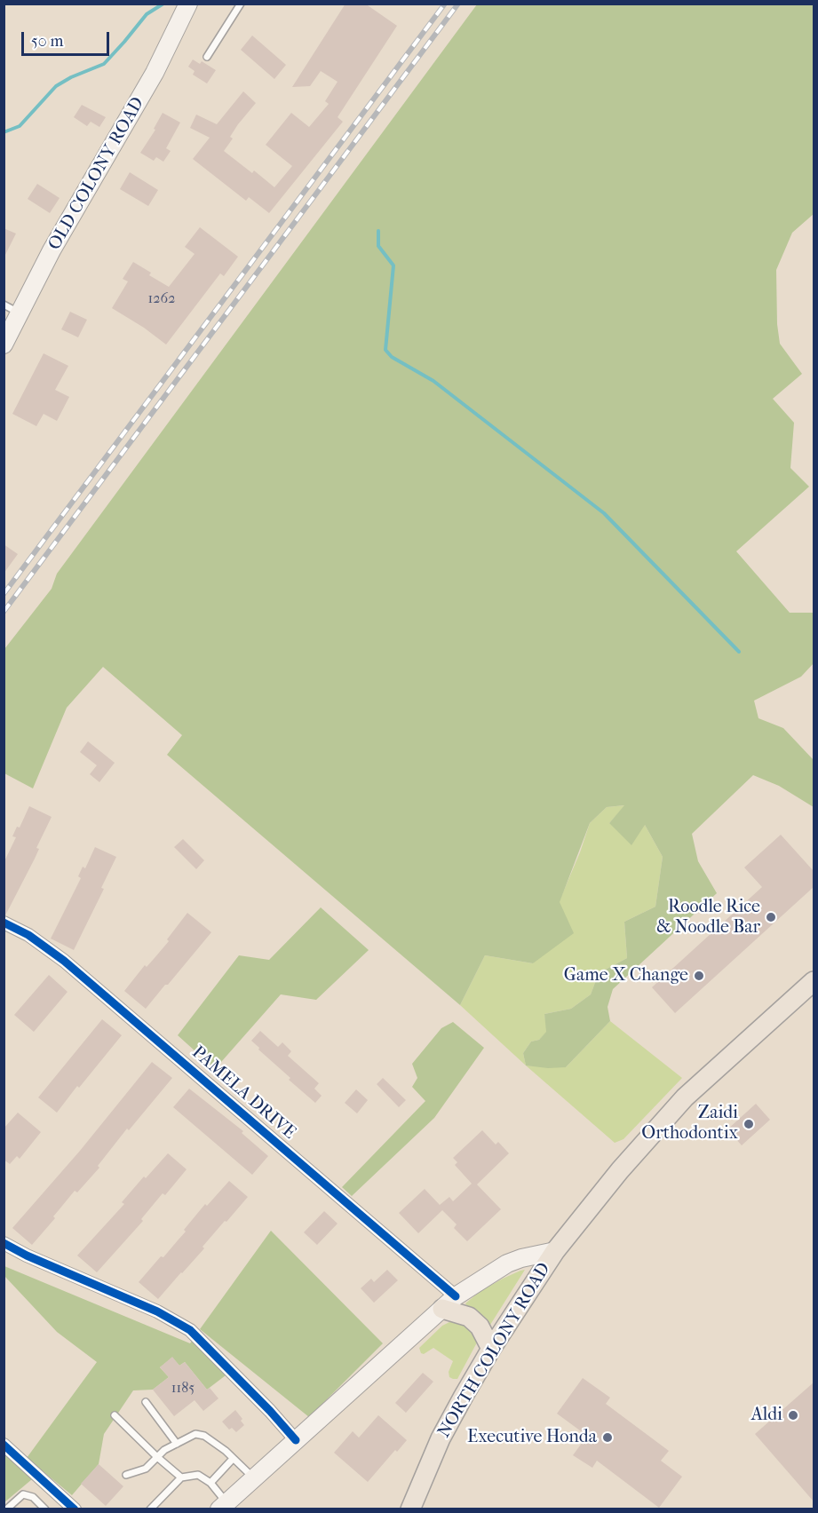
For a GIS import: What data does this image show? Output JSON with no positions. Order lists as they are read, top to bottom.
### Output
{
  "streets": {
    "main road": ["OLD COLONY ROAD", "NORTH COLONY ROAD"],
    "street": ["PAMELA DRIVE"]
  },
  "places": [
    "Roodle Rice & Noodle Bar",
    "Game X Change",
    "Zaidi Orthodontix",
    "Aldi",
    "Executive Honda"
  ],
  "house_numbers": ["1262", "1185"],
  "scale_bar": "50 m"
}
